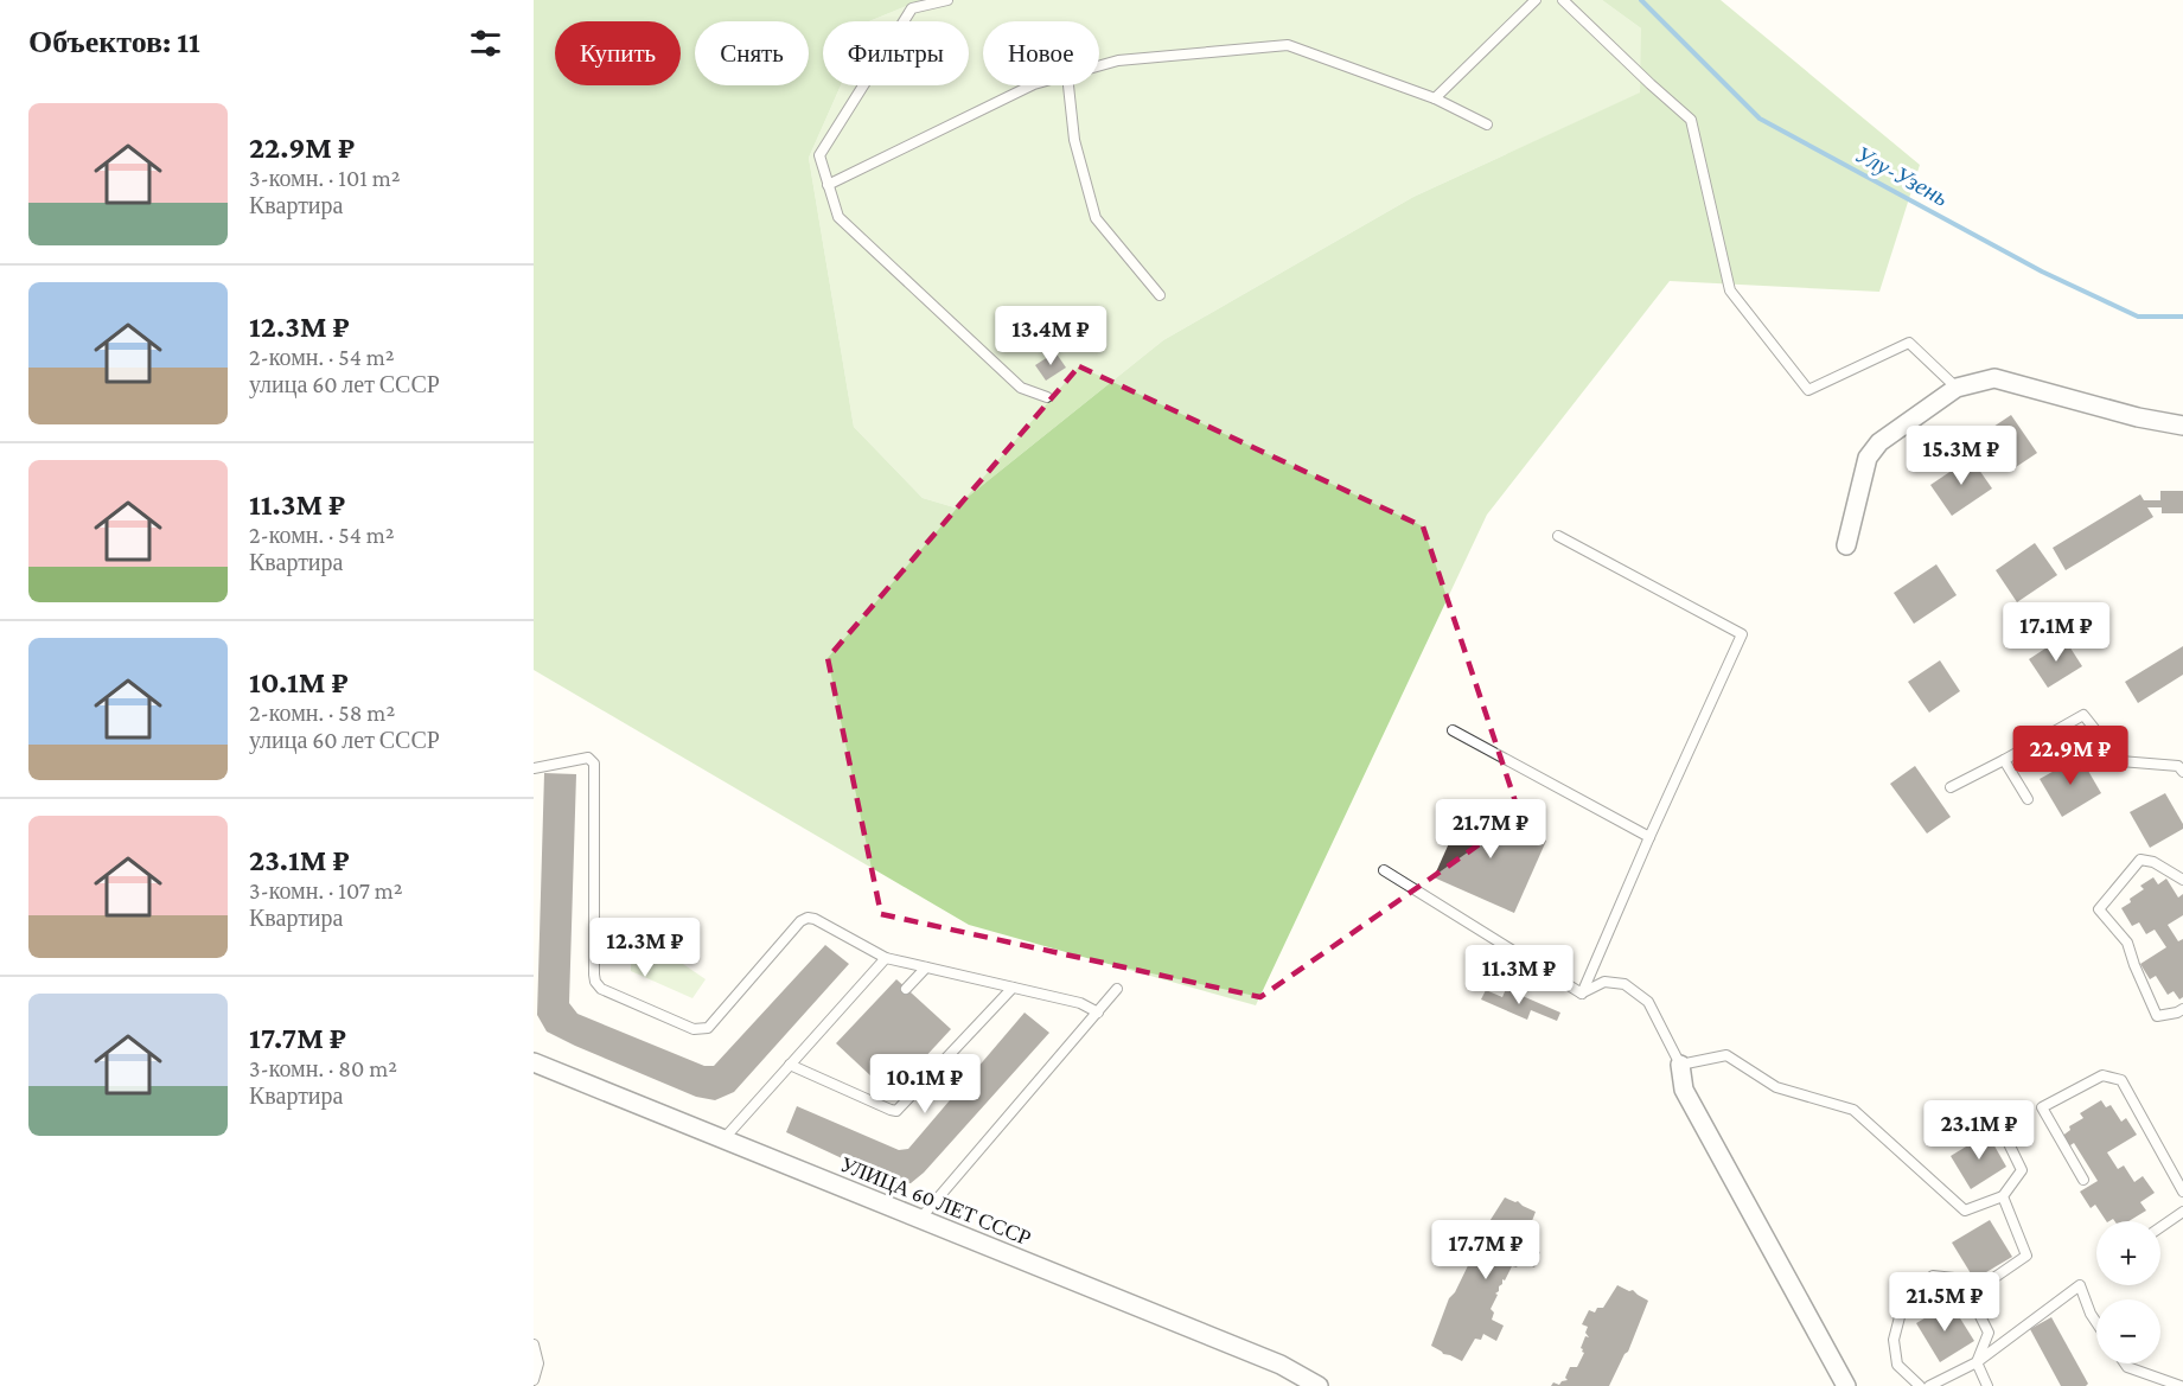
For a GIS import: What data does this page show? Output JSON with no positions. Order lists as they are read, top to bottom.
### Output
{
  "streets": {
    "street": ["УЛИЦА 60 ЛЕТ СССР"]
  },
  "water": ["Улу-Узень"],
  "page": {
    "heading": "Объектов: 11",
    "chip": [
      "Купить",
      "Снять",
      "Фильтры",
      "Новое"
    ],
    "list": [
      {
        "name": "22.9M ₽",
        "note": "3-комн. · 101 m² · Квартира"
      },
      {
        "name": "12.3M ₽",
        "note": "2-комн. · 54 m² · улица 60 лет СССР"
      },
      {
        "name": "11.3M ₽",
        "note": "2-комн. · 54 m² · Квартира"
      },
      {
        "name": "10.1M ₽",
        "note": "2-комн. · 58 m² · улица 60 лет СССР"
      },
      {
        "name": "23.1M ₽",
        "note": "3-комн. · 107 m² · Квартира"
      },
      {
        "name": "17.7M ₽",
        "note": "3-комн. · 80 m² · Квартира"
      }
    ],
    "price": [
      "13.4M ₽",
      "15.3M ₽",
      "17.1M ₽",
      "22.9M ₽",
      "21.7M ₽",
      "12.3M ₽",
      "11.3M ₽",
      "10.1M ₽",
      "23.1M ₽",
      "17.7M ₽",
      "21.5M ₽"
    ],
    "map_buttons": ["+", "−"]
  }
}
